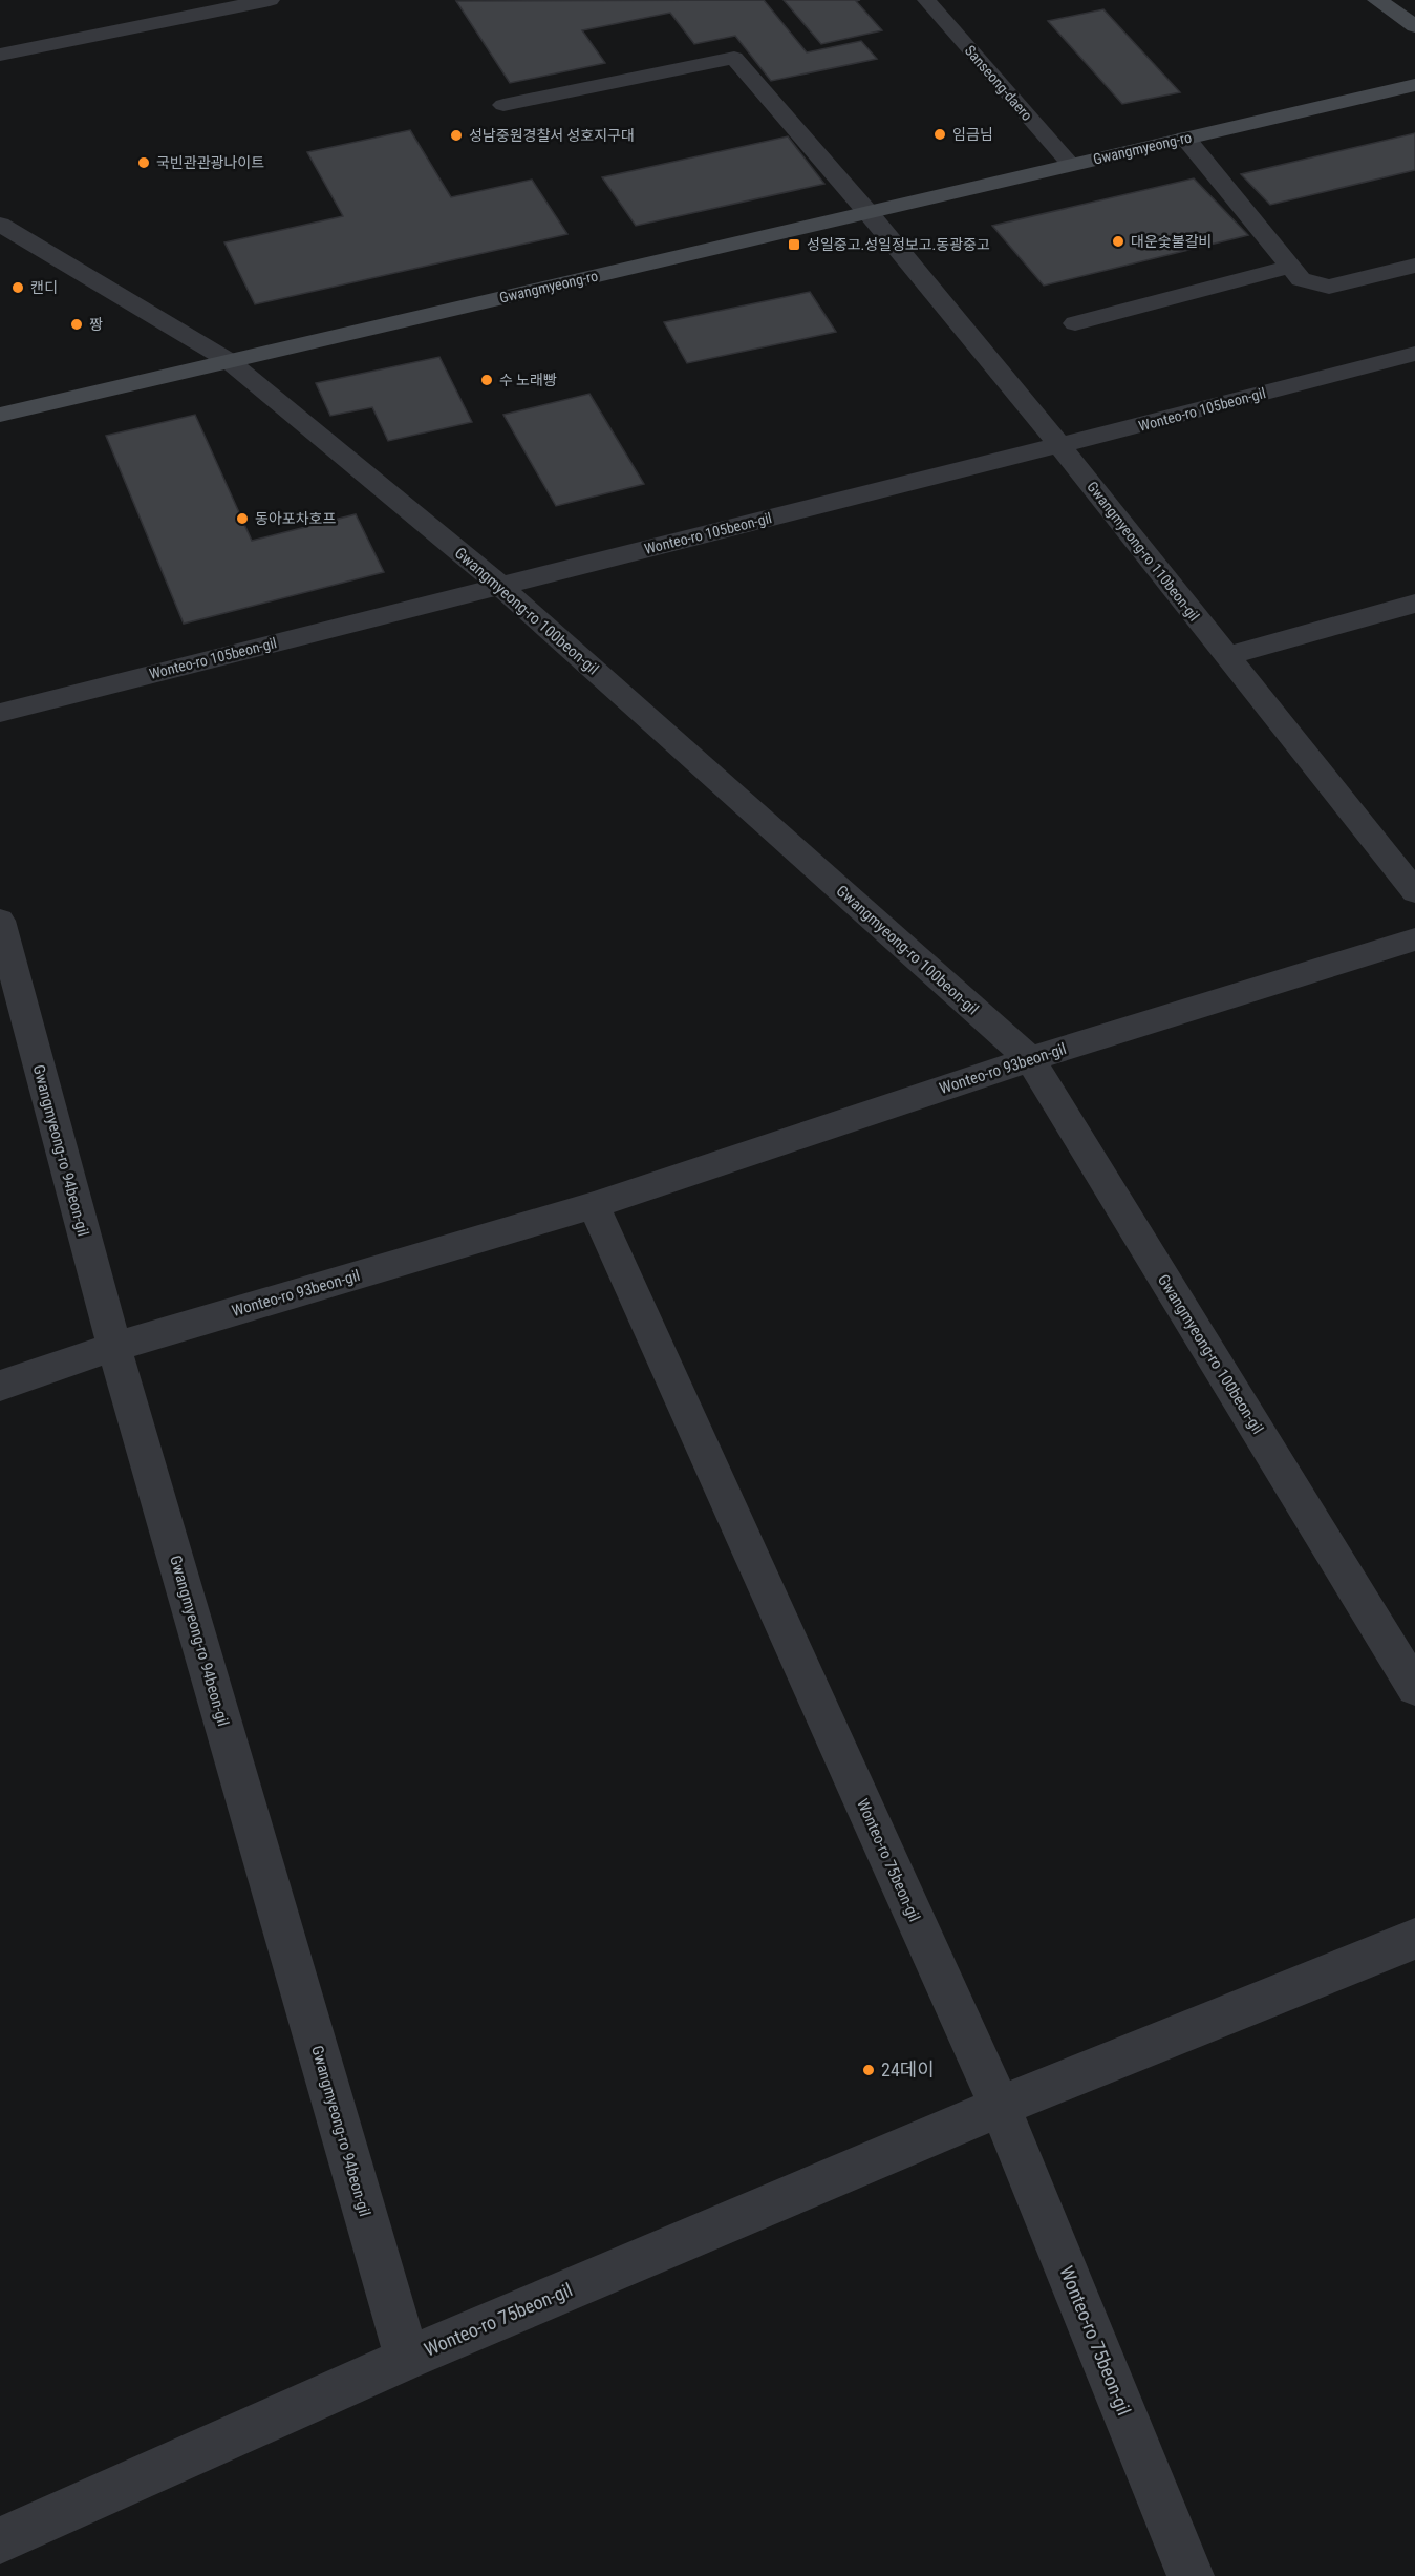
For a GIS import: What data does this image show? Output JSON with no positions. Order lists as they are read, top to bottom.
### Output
{
  "streets": {
    "main road": ["Gwangmyeong-ro"],
    "street": [
      "Wonteo-ro 105beon-gil",
      "Gwangmyeong-ro 110beon-gil",
      "Gwangmyeong-ro 100beon-gil",
      "Wonteo-ro 93beon-gil",
      "Gwangmyeong-ro 94beon-gil",
      "Wonteo-ro 75beon-gil"
    ],
    "lane": ["Sanseong-daero"]
  },
  "crossings": [
    ["Sanseong-daero", "Gwangmyeong-ro"],
    ["Gwangmyeong-ro", "Gwangmyeong-ro 110beon-gil"],
    ["Gwangmyeong-ro", "Gwangmyeong-ro 100beon-gil"],
    ["Wonteo-ro 105beon-gil", "Gwangmyeong-ro 110beon-gil"],
    ["Wonteo-ro 105beon-gil", "Gwangmyeong-ro 100beon-gil"],
    ["Gwangmyeong-ro 100beon-gil", "Wonteo-ro 93beon-gil"],
    ["Wonteo-ro 93beon-gil", "Gwangmyeong-ro 94beon-gil"],
    ["Wonteo-ro 93beon-gil", "Wonteo-ro 75beon-gil"],
    ["Gwangmyeong-ro 94beon-gil", "Wonteo-ro 75beon-gil"]
  ],
  "places": {
    "other": [
      "임금님",
      "성남중원경찰서 성호지구대",
      "국빈관관광나이트",
      "대운숯불갈비",
      "캔디",
      "짱",
      "수 노래빵",
      "동아포차호프",
      "24데이"
    ],
    "transit": ["성일중고.성일정보고.동광중고"]
  }
}
